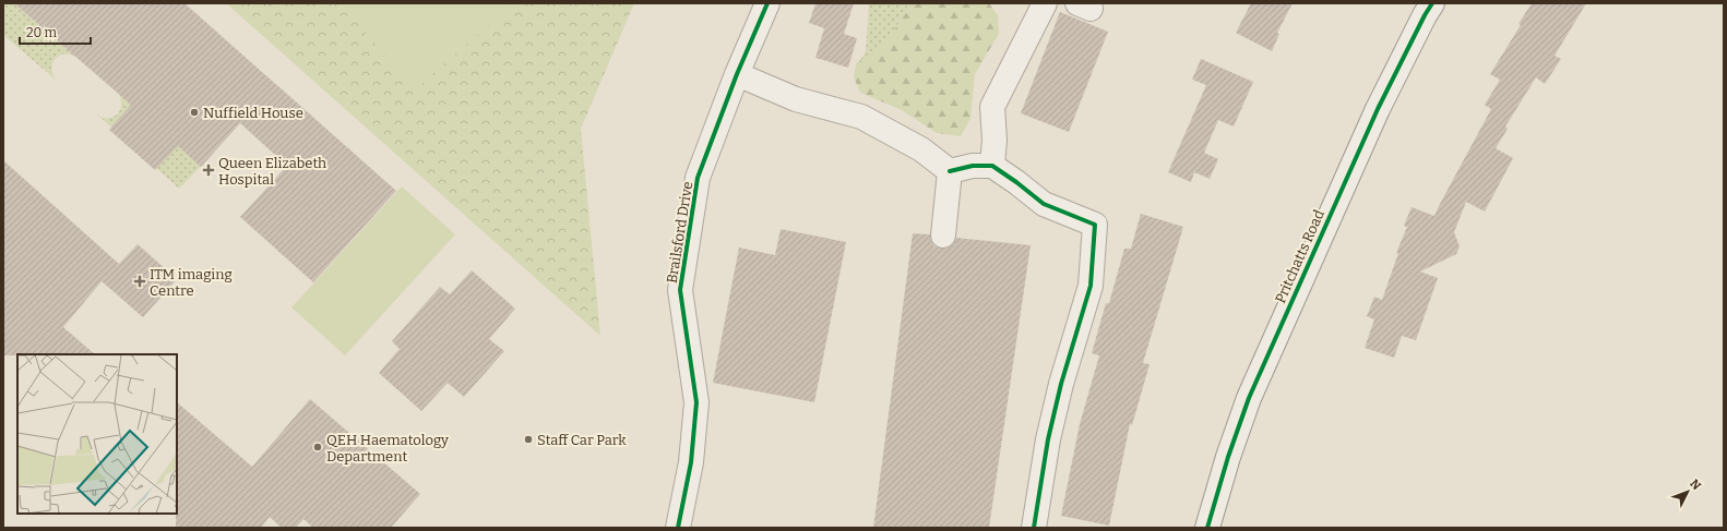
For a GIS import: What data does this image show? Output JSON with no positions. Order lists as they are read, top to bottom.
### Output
{
  "streets": {
    "street": ["Brailsford Drive", "Pritchatts Road"]
  },
  "places": {
    "other": ["Nuffield House", "Staff Car Park", "QEH Haematology Department"],
    "health": ["Queen Elizabeth Hospital", "ITM imaging Centre"]
  },
  "scale_bar": "20 m",
  "north": "top right"
}
